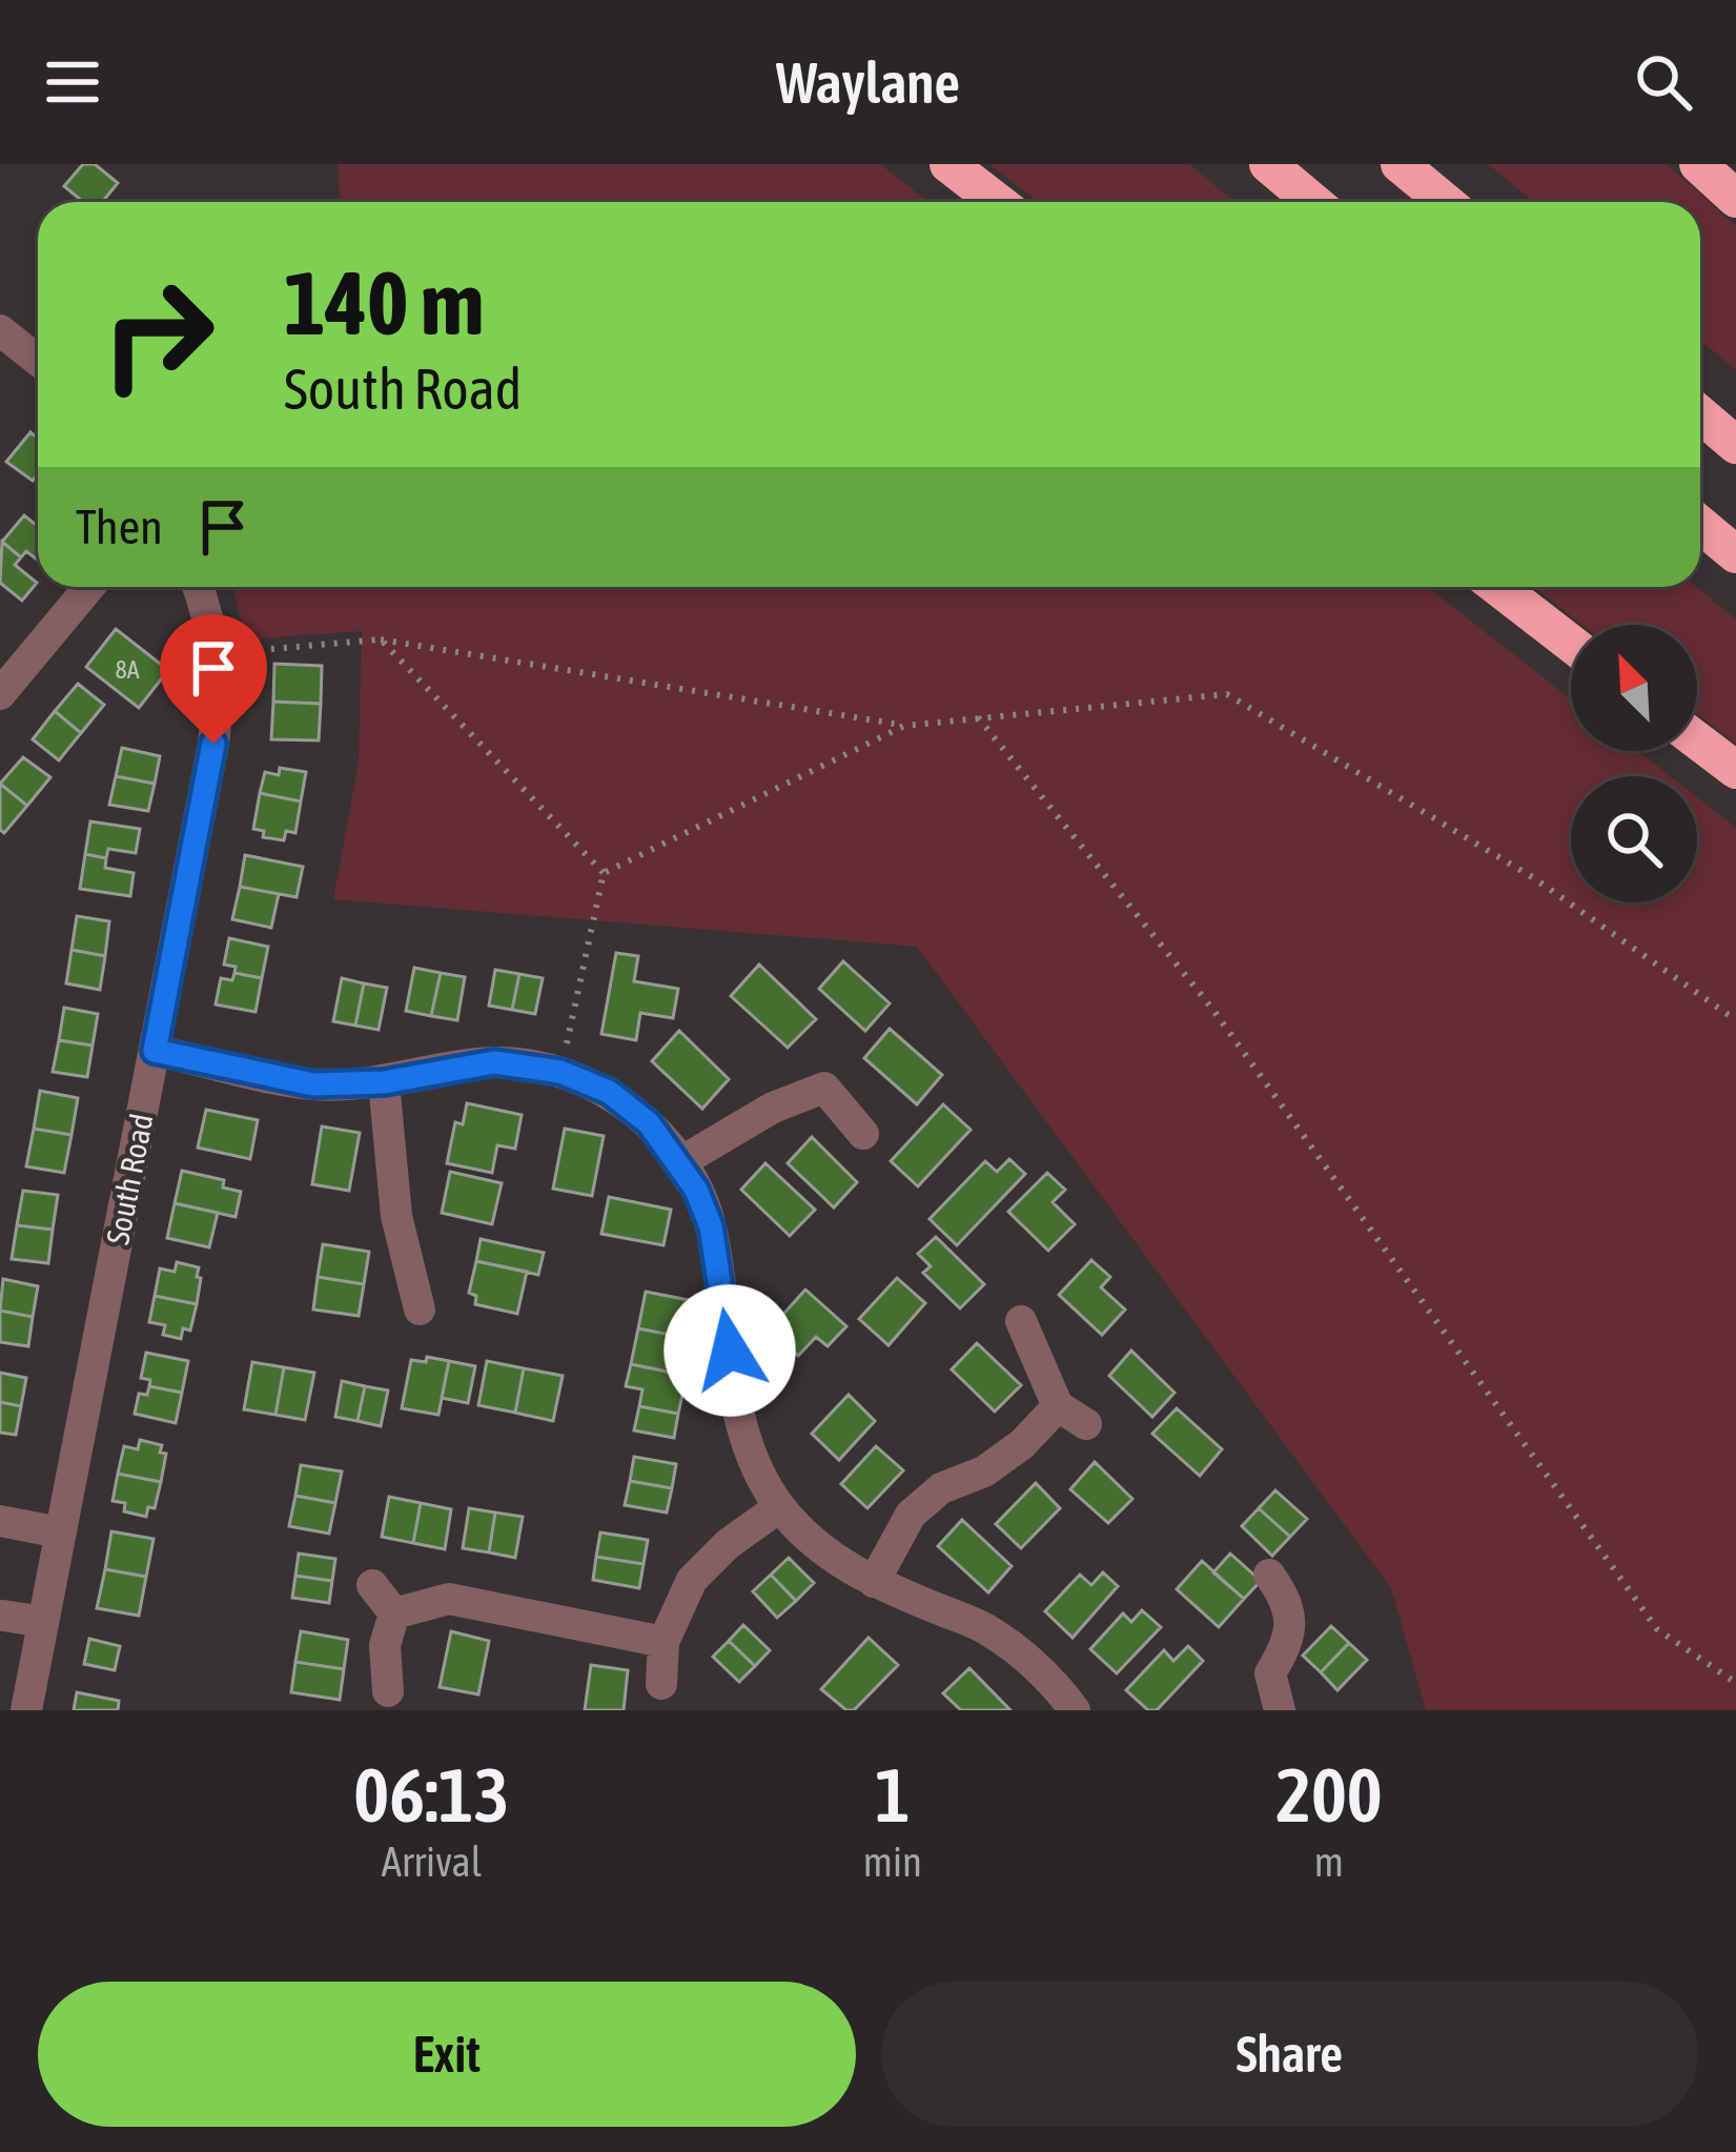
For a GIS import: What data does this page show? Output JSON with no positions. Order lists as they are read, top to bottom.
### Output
{
  "streets": {
    "street": ["South Road"]
  },
  "house_numbers": ["8A"],
  "north": "top left",
  "page": {
    "header": "Waylane",
    "turn": ["140 m", "South Road"],
    "then": "Then",
    "eta": [
      "06:13",
      "Arrival",
      "1",
      "min",
      "200",
      "m"
    ],
    "buttons": ["Exit", "Share"]
  }
}
